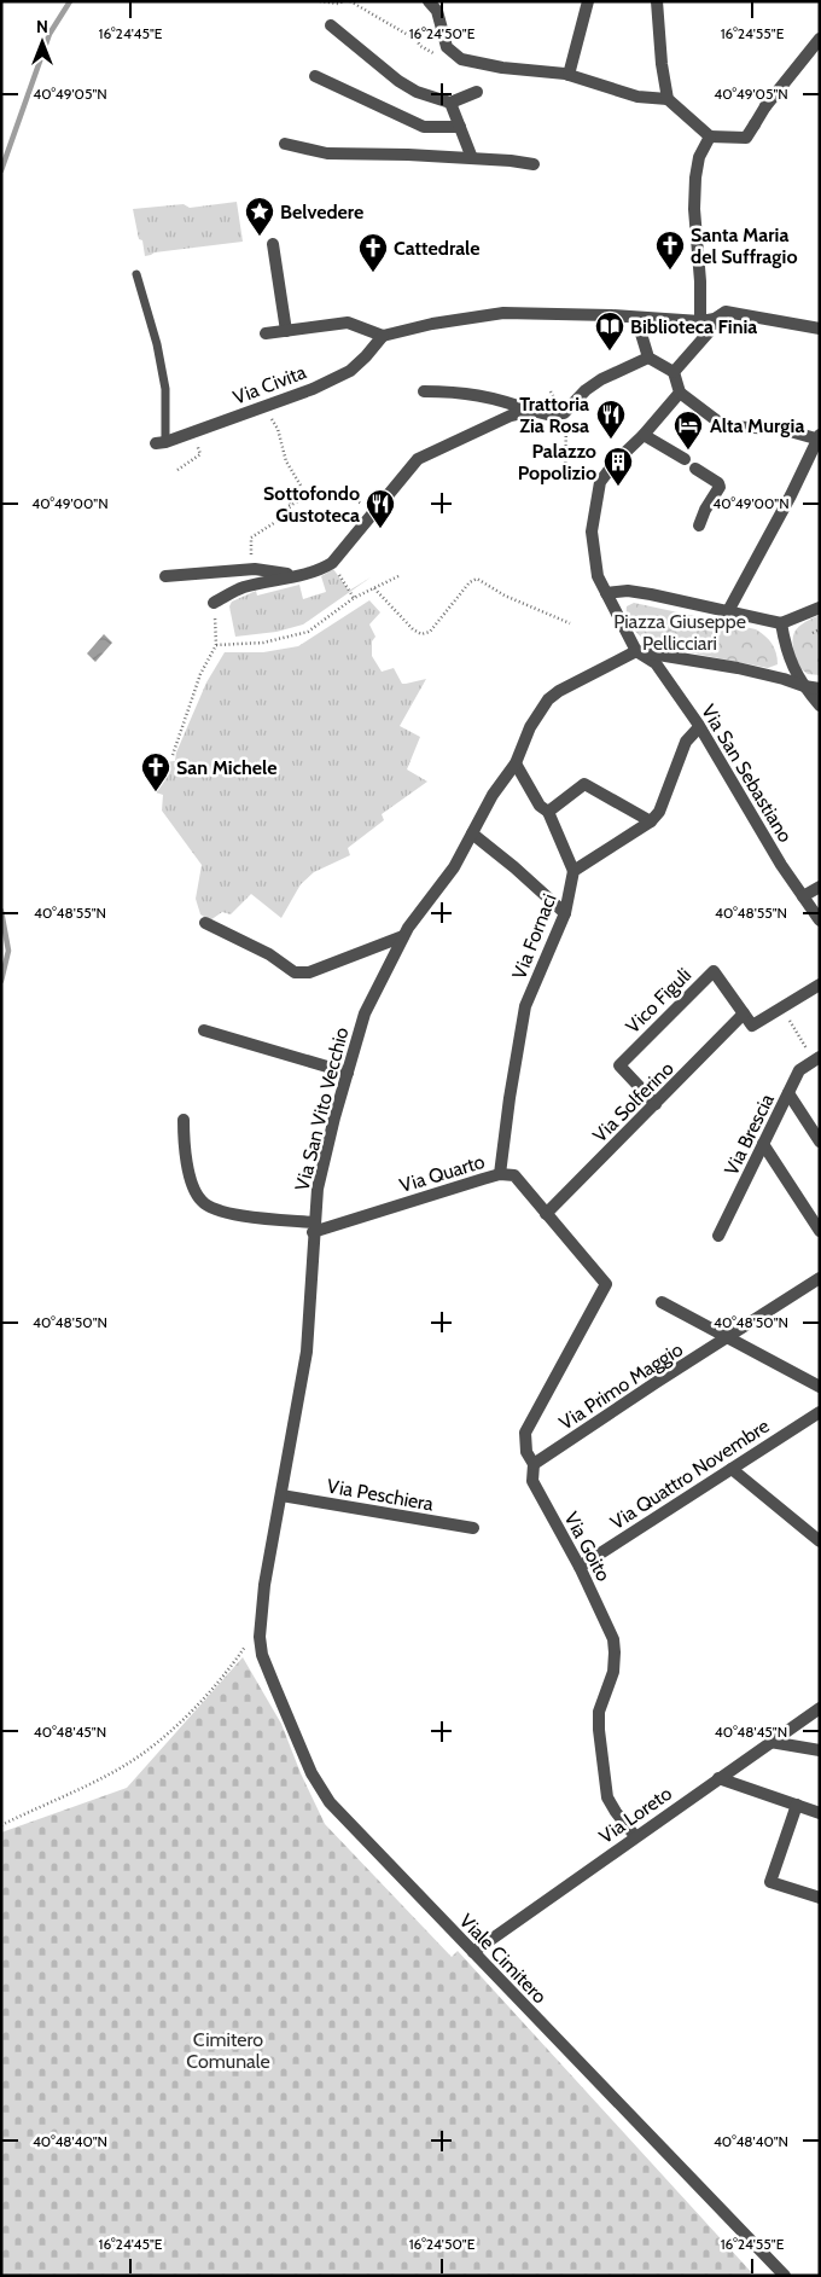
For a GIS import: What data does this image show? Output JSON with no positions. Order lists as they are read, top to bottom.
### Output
{
  "streets": {
    "street": [
      "Via Civita",
      "Via San Sebastiano",
      "Via Fornaci",
      "Vico Figuli",
      "Via Solferino",
      "Via San Vito Vecchio",
      "Via Brescia",
      "Via Quarto",
      "Via Primo Maggio",
      "Via Quattro Novembre",
      "Via Peschiera",
      "Via Goito",
      "Via Loreto",
      "Viale Cimitero"
    ]
  },
  "crossings": [
    ["Via San Sebastiano", "Via San Vito Vecchio"],
    ["Via Fornaci", "Via Quarto"],
    ["Vico Figuli", "Via Solferino"],
    ["Via Solferino", "Via Quarto"],
    ["Via San Vito Vecchio", "Via Quarto"],
    ["Via San Vito Vecchio", "Via Peschiera"],
    ["Via San Vito Vecchio", "Viale Cimitero"],
    ["Via Quarto", "Via Goito"],
    ["Via Primo Maggio", "Via Goito"],
    ["Via Quattro Novembre", "Via Goito"],
    ["Via Goito", "Via Loreto"],
    ["Via Loreto", "Viale Cimitero"]
  ],
  "parks": ["Piazza Giuseppe Pellicciari", "Cimitero Comunale"],
  "places": {
    "place": ["Belvedere"],
    "church": ["Santa Maria del Suffragio", "Cattedrale", "San Michele"],
    "library": ["Biblioteca Finia"],
    "restaurant": ["Trattoria Zia Rosa", "Sottofondo Gustoteca"],
    "hotel": ["Alta Murgia"],
    "building": ["Palazzo Popolizio"]
  },
  "north": "top",
  "coordinates": [
    "16°24'45\"E",
    "16°24'50\"E",
    "16°24'55\"E",
    "40°49'05\"N",
    "40°49'00\"N",
    "40°48'55\"N",
    "40°48'50\"N",
    "40°48'45\"N",
    "40°48'40\"N"
  ]
}
